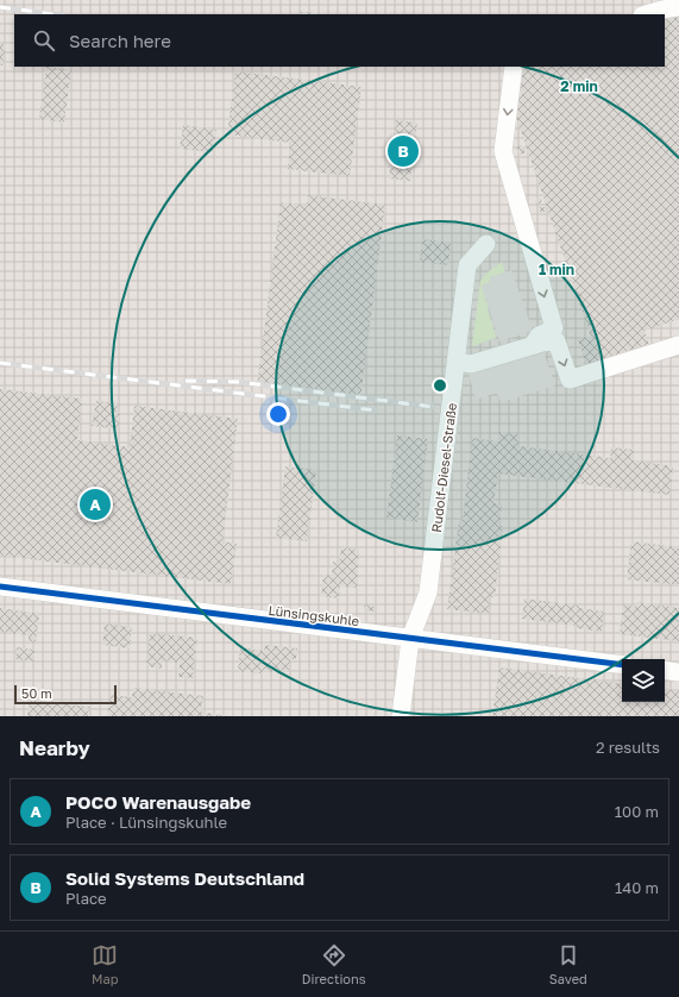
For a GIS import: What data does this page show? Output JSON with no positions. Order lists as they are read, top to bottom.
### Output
{
  "streets": {
    "street": ["Rudolf-Diesel-Straße", "Lünsingskuhle"]
  },
  "crossings": [
    ["Rudolf-Diesel-Straße", "Lünsingskuhle"]
  ],
  "scale_bar": "50 m",
  "page": {
    "search": "Search here",
    "pins": ["B", "A"],
    "scale": "50 m",
    "heading": ["Nearby", "2 results"],
    "list": [
      {
        "mark": "A",
        "name": "POCO Warenausgabe",
        "note": "Place · Lünsingskuhle",
        "value": "100 m"
      },
      {
        "mark": "B",
        "name": "Solid Systems Deutschland",
        "note": "Place",
        "value": "140 m"
      }
    ],
    "nav": ["Map", "Directions", "Saved"]
  },
  "rings": ["2 min", "1 min"]
}
